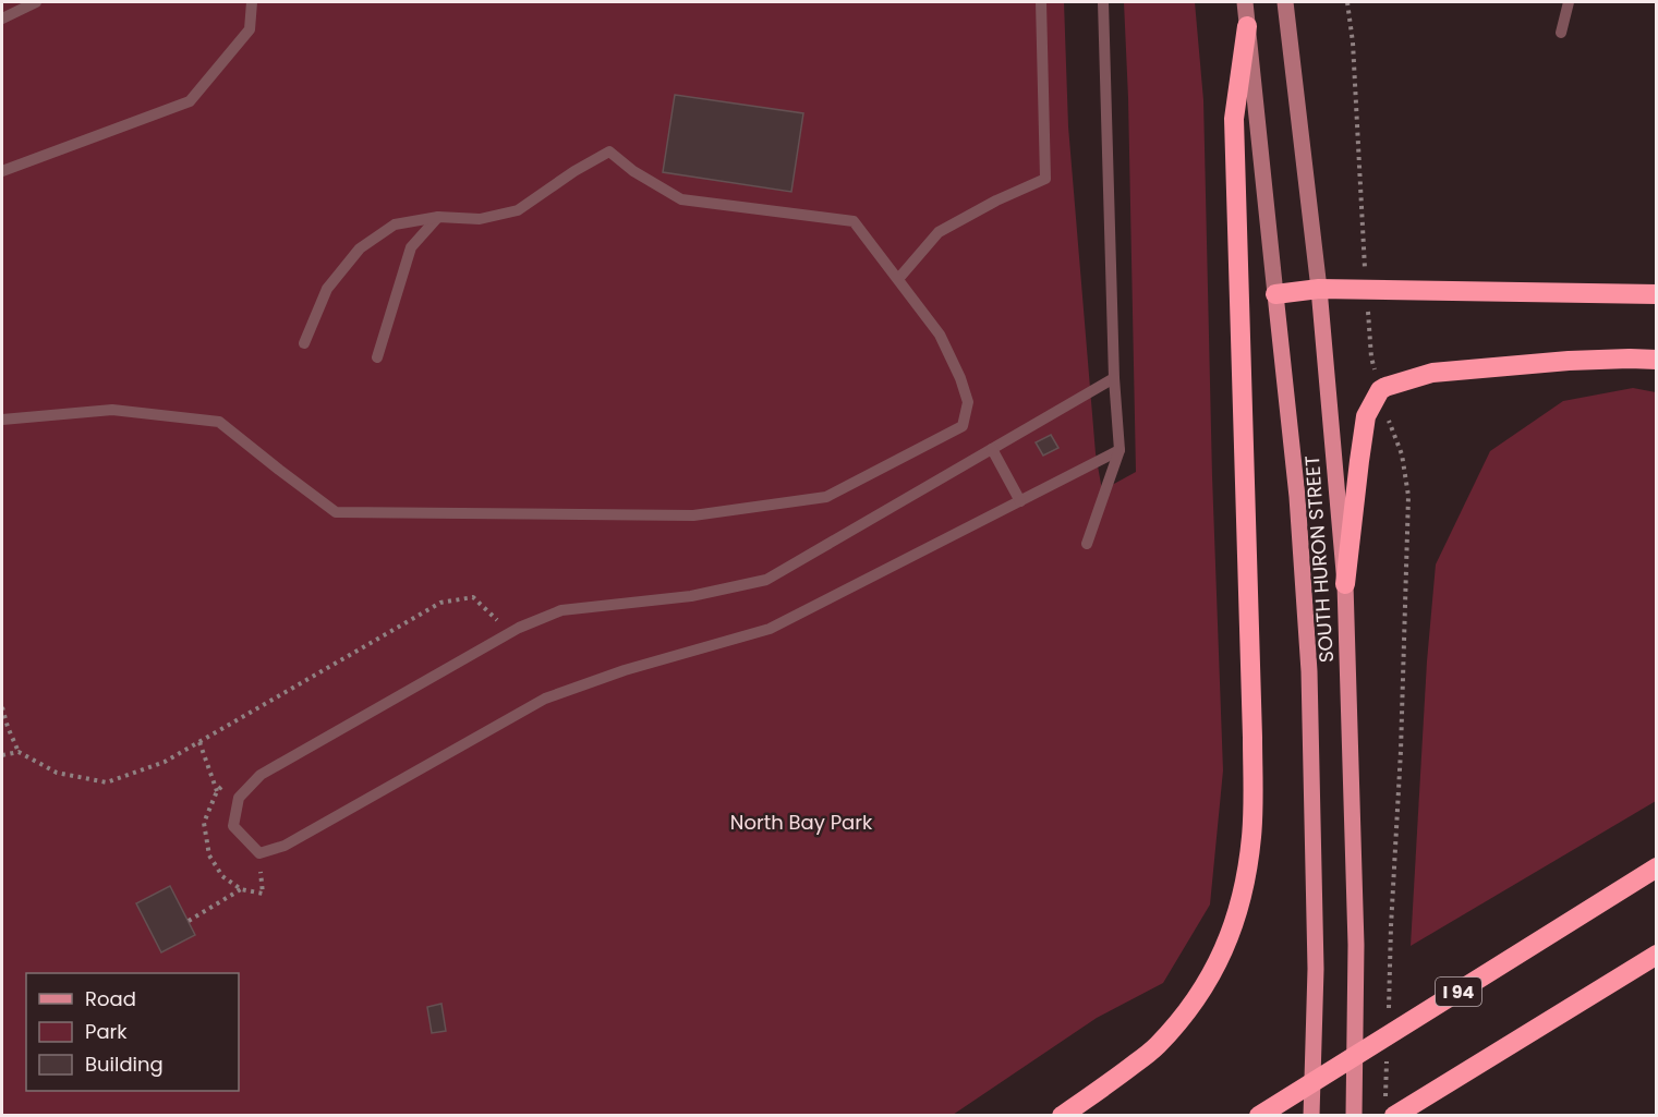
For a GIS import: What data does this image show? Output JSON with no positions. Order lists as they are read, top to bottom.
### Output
{
  "streets": {
    "highway": ["I 94"],
    "main road": ["SOUTH HURON STREET"]
  },
  "parks": ["North Bay Park"],
  "legend": ["Road", "Park", "Building"]
}
